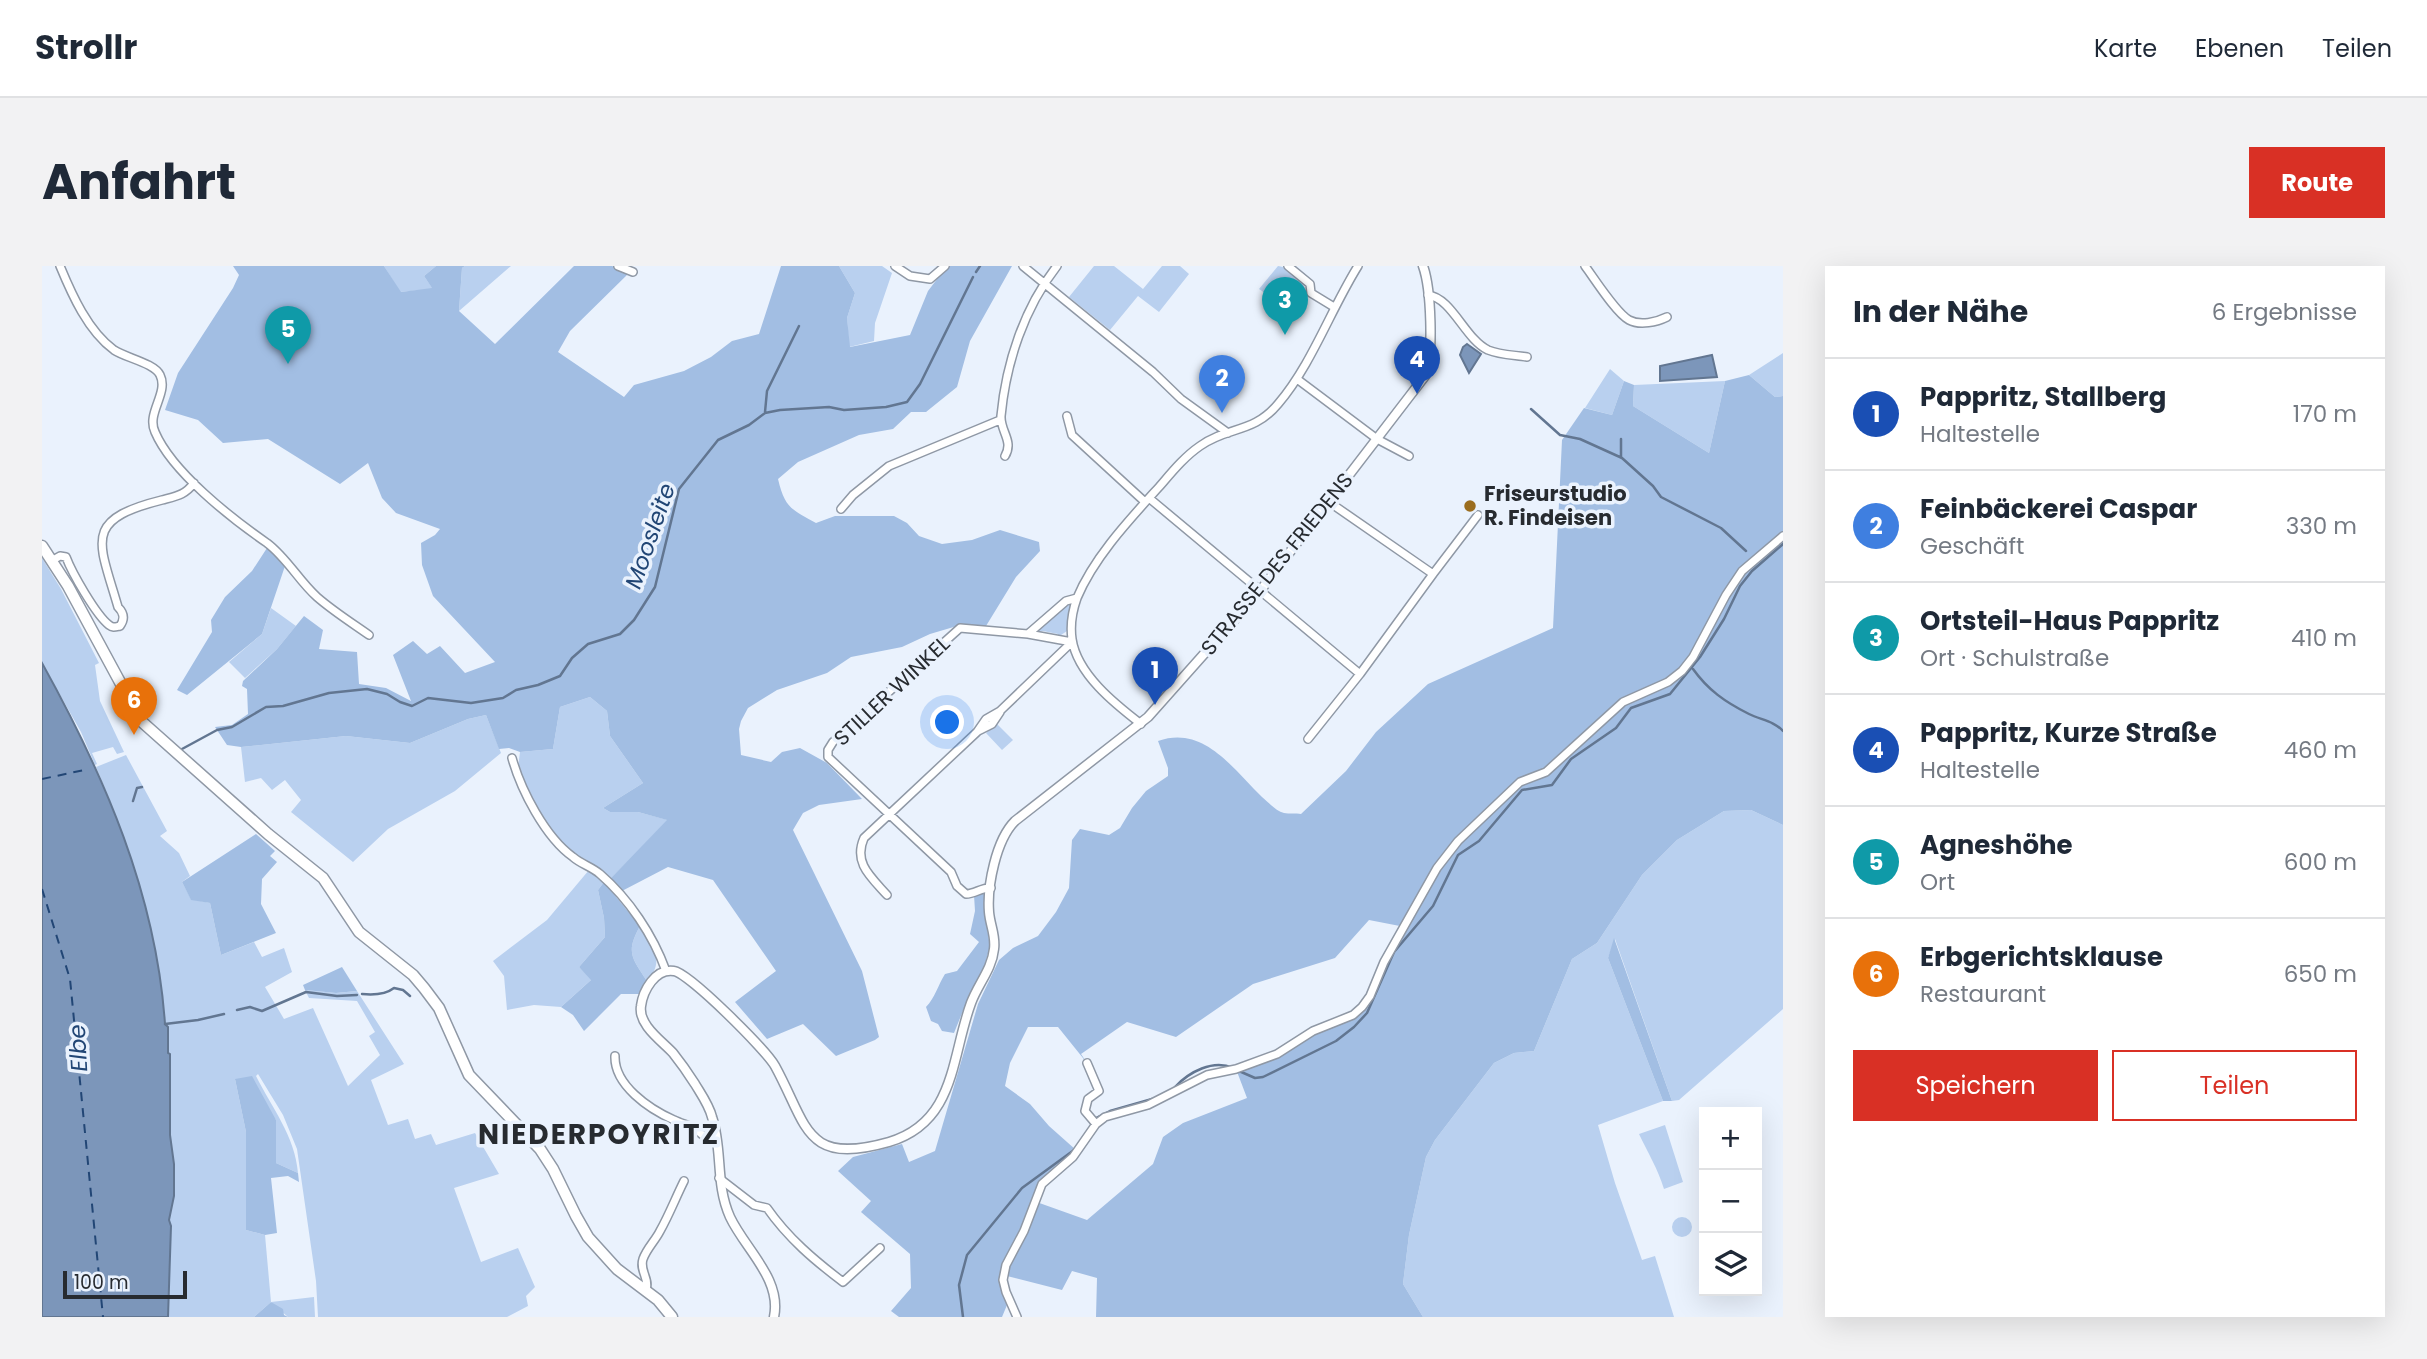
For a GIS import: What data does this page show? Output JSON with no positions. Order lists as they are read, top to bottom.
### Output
{
  "streets": {
    "street": ["STRASSE DES FRIEDENS", "STILLER WINKEL"]
  },
  "districts": ["NIEDERPOYRITZ"],
  "water": ["Moosleite", "Elbe"],
  "places": ["Friseurstudio R. Findeisen"],
  "scale_bar": "100 m",
  "page": {
    "header": "Strollr",
    "nav": ["Karte", "Ebenen", "Teilen"],
    "title": "Anfahrt",
    "buttons": [
      "Route",
      ["Speichern", "Teilen"]
    ],
    "heading": ["In der Nähe", "6 Ergebnisse"],
    "pins": [
      "3",
      "5",
      "4",
      "2",
      "1",
      "6"
    ],
    "list": [
      {
        "mark": "1",
        "name": "Pappritz, Stallberg",
        "note": "Haltestelle",
        "value": "170 m"
      },
      {
        "mark": "2",
        "name": "Feinbäckerei Caspar",
        "note": "Geschäft",
        "value": "330 m"
      },
      {
        "mark": "3",
        "name": "Ortsteil-Haus Pappritz",
        "note": "Ort · Schulstraße",
        "value": "410 m"
      },
      {
        "mark": "4",
        "name": "Pappritz, Kurze Straße",
        "note": "Haltestelle",
        "value": "460 m"
      },
      {
        "mark": "5",
        "name": "Agneshöhe",
        "note": "Ort",
        "value": "600 m"
      },
      {
        "mark": "6",
        "name": "Erbgerichtsklause",
        "note": "Restaurant",
        "value": "650 m"
      }
    ],
    "map_buttons": ["+", "−"],
    "scale": "100 m"
  }
}
